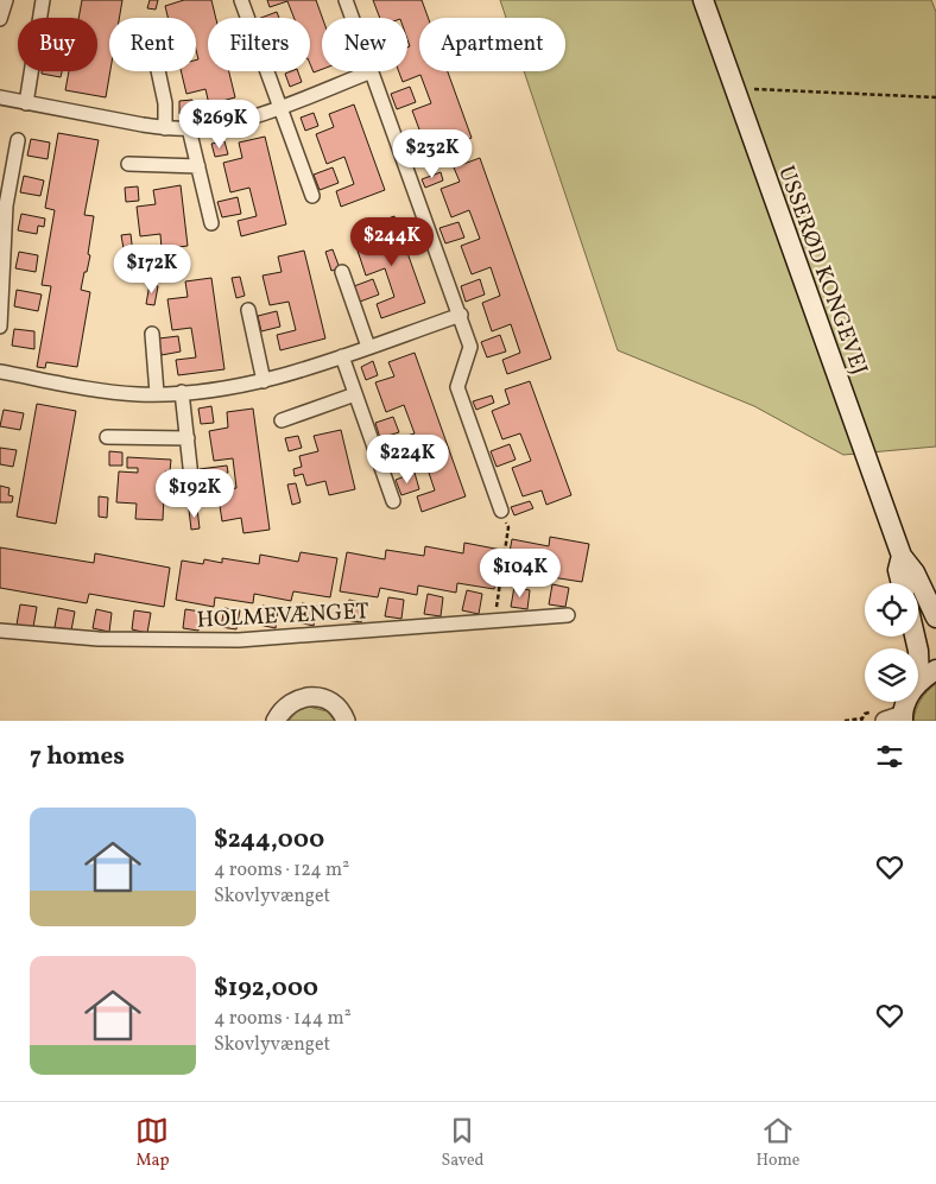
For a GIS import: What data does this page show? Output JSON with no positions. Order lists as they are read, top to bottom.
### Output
{
  "streets": {
    "main road": ["USSERØD KONGEVEJ"],
    "street": ["HOLMEVÆNGET"]
  },
  "page": {
    "chip": [
      "Buy",
      "Rent",
      "Filters",
      "New",
      "Apartment"
    ],
    "price": [
      "$269K",
      "$232K",
      "$244K",
      "$172K",
      "$224K",
      "$192K",
      "$104K"
    ],
    "heading": "7 homes",
    "list": [
      {
        "name": "$244,000",
        "note": "4 rooms · 124 m² · Skovlyvænget"
      },
      {
        "name": "$192,000",
        "note": "4 rooms · 144 m² · Skovlyvænget"
      }
    ],
    "tabs": ["Map", "Saved", "Home"]
  }
}
